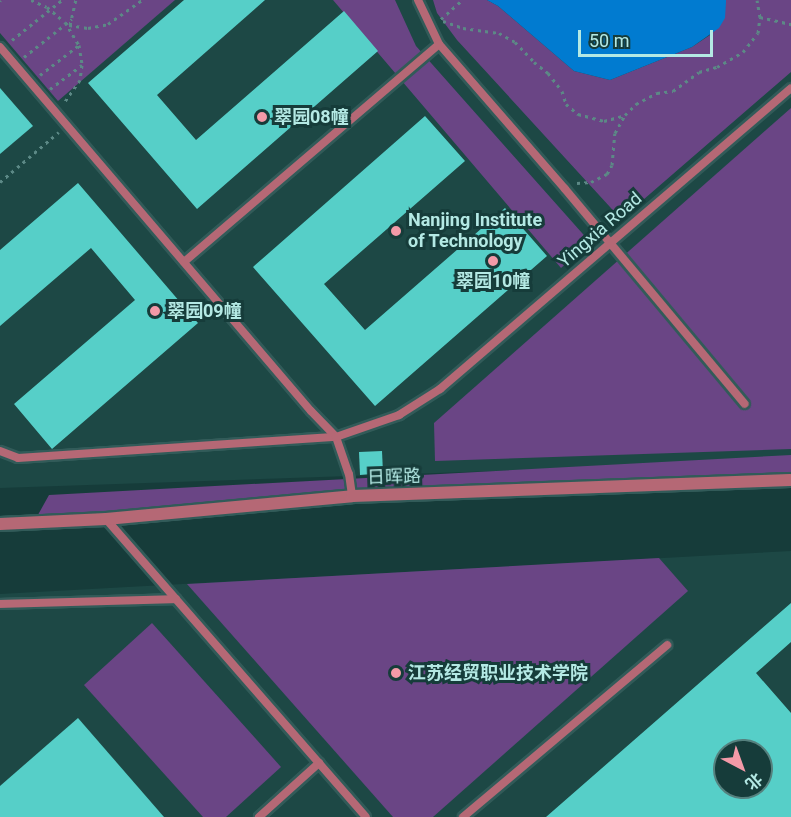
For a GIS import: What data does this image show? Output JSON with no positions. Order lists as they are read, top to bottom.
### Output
{
  "streets": {
    "street": ["日晖路"],
    "lane": ["Yingxia Road"]
  },
  "places": [
    "翠园08幢",
    "Nanjing Institute of Technology",
    "翠园10幢",
    "翠园09幢",
    "江苏经贸职业技术学院"
  ],
  "scale_bar": "50 m",
  "north": "bottom right"
}
